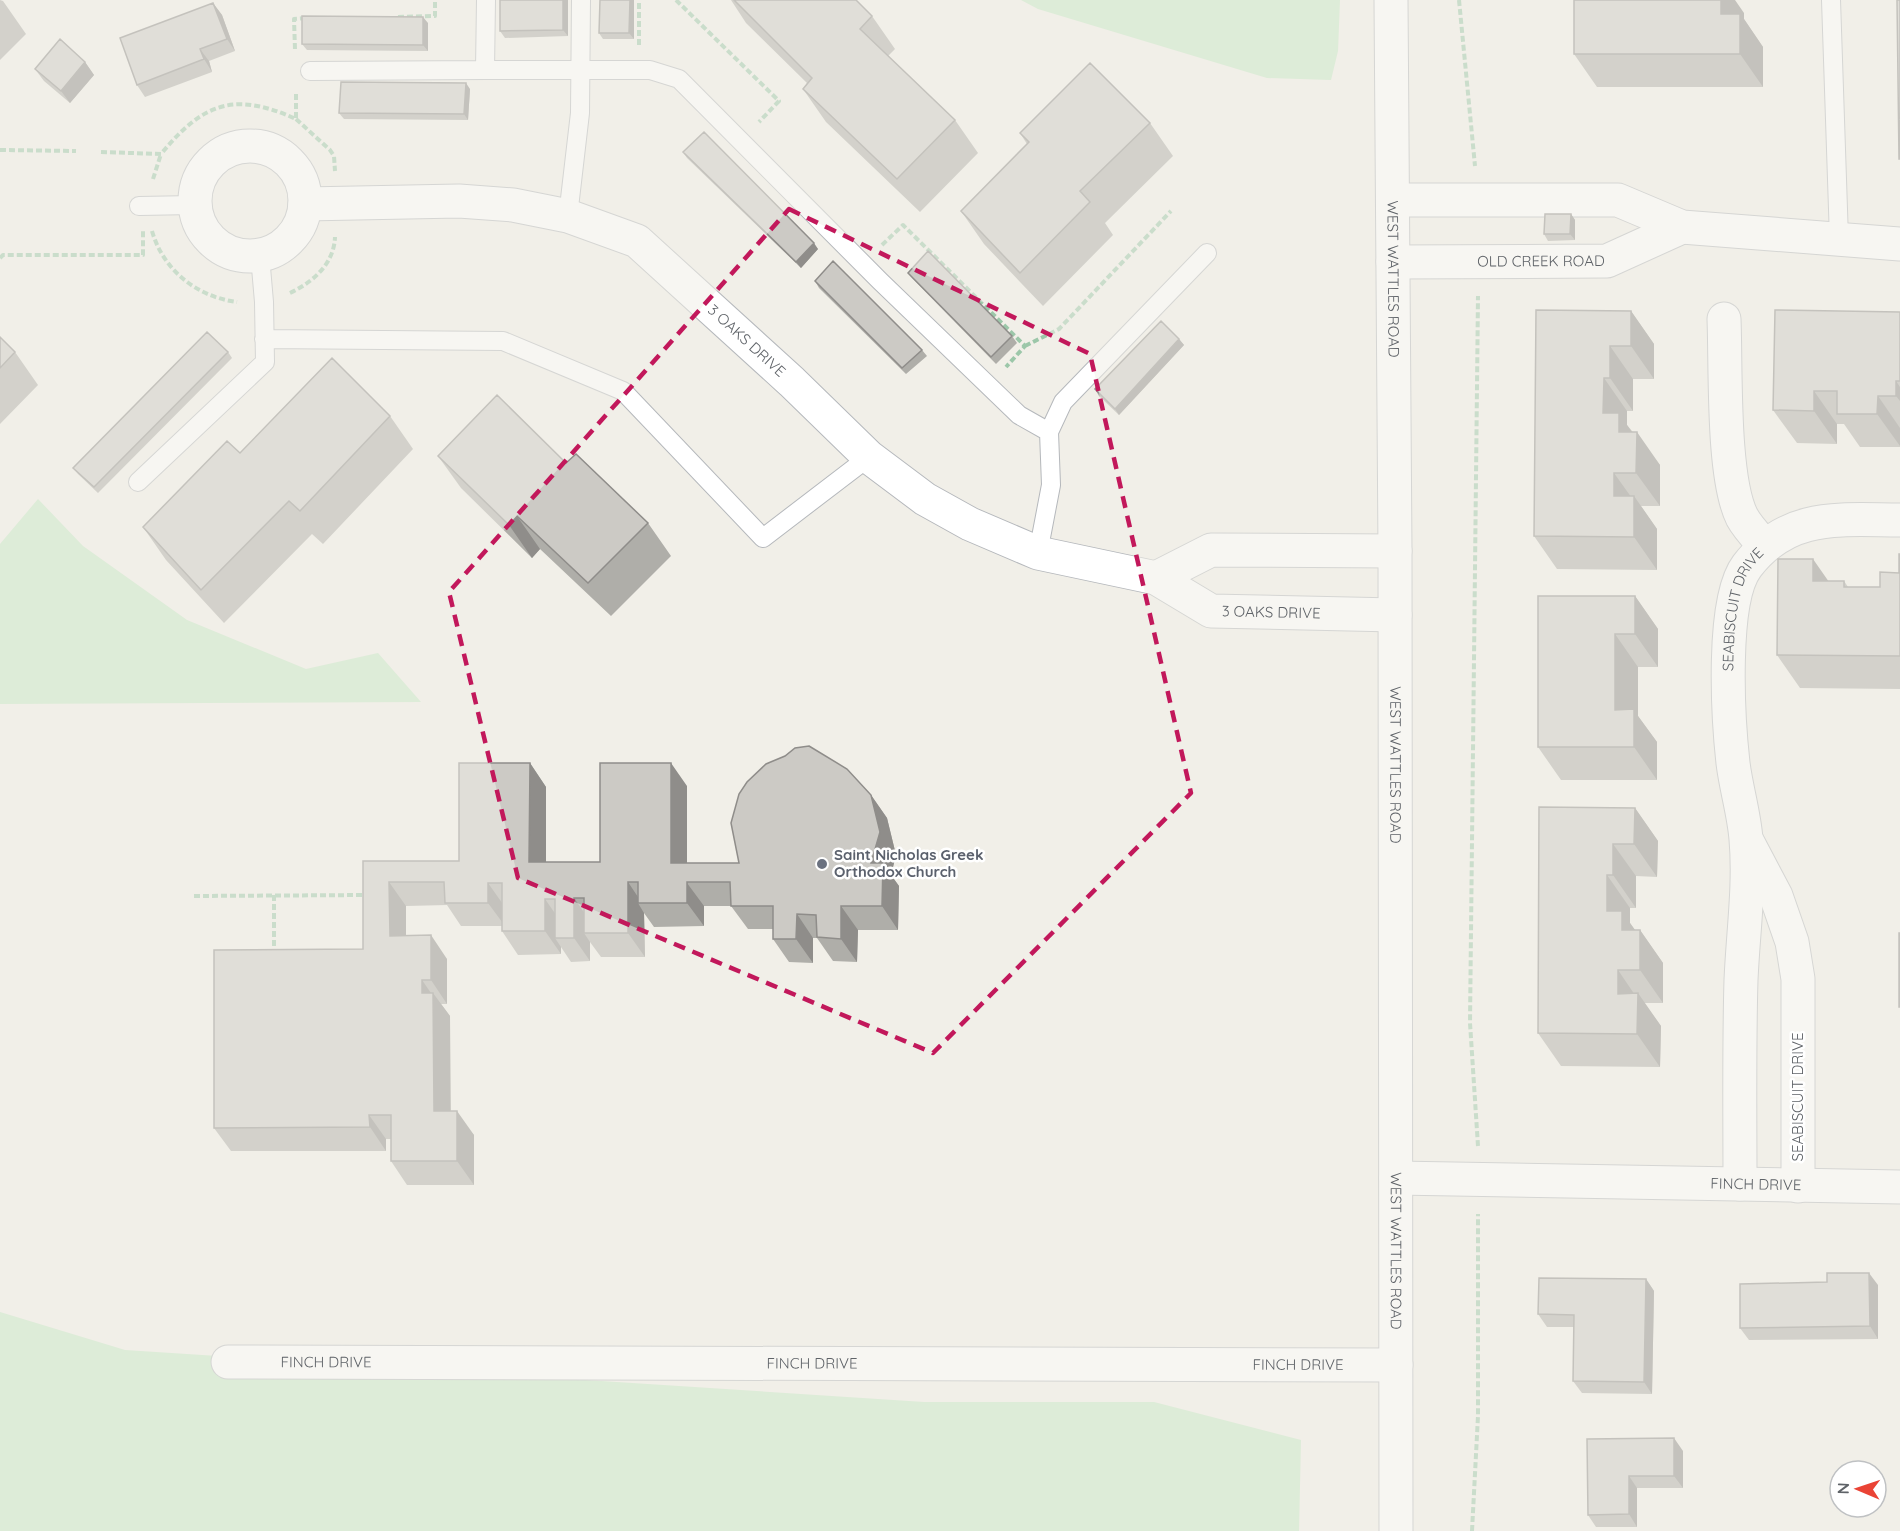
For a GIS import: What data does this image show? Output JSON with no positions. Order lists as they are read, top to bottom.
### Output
{
  "streets": {
    "street": [
      "OLD CREEK ROAD",
      "WEST WATTLES ROAD",
      "3 OAKS DRIVE",
      "SEABISCUIT DRIVE",
      "FINCH DRIVE"
    ]
  },
  "crossings": [
    ["OLD CREEK ROAD", "WEST WATTLES ROAD"],
    ["WEST WATTLES ROAD", "3 OAKS DRIVE"],
    ["WEST WATTLES ROAD", "FINCH DRIVE"],
    ["SEABISCUIT DRIVE", "FINCH DRIVE"]
  ],
  "places": ["Saint Nicholas Greek Orthodox Church"],
  "north": "left"
}
